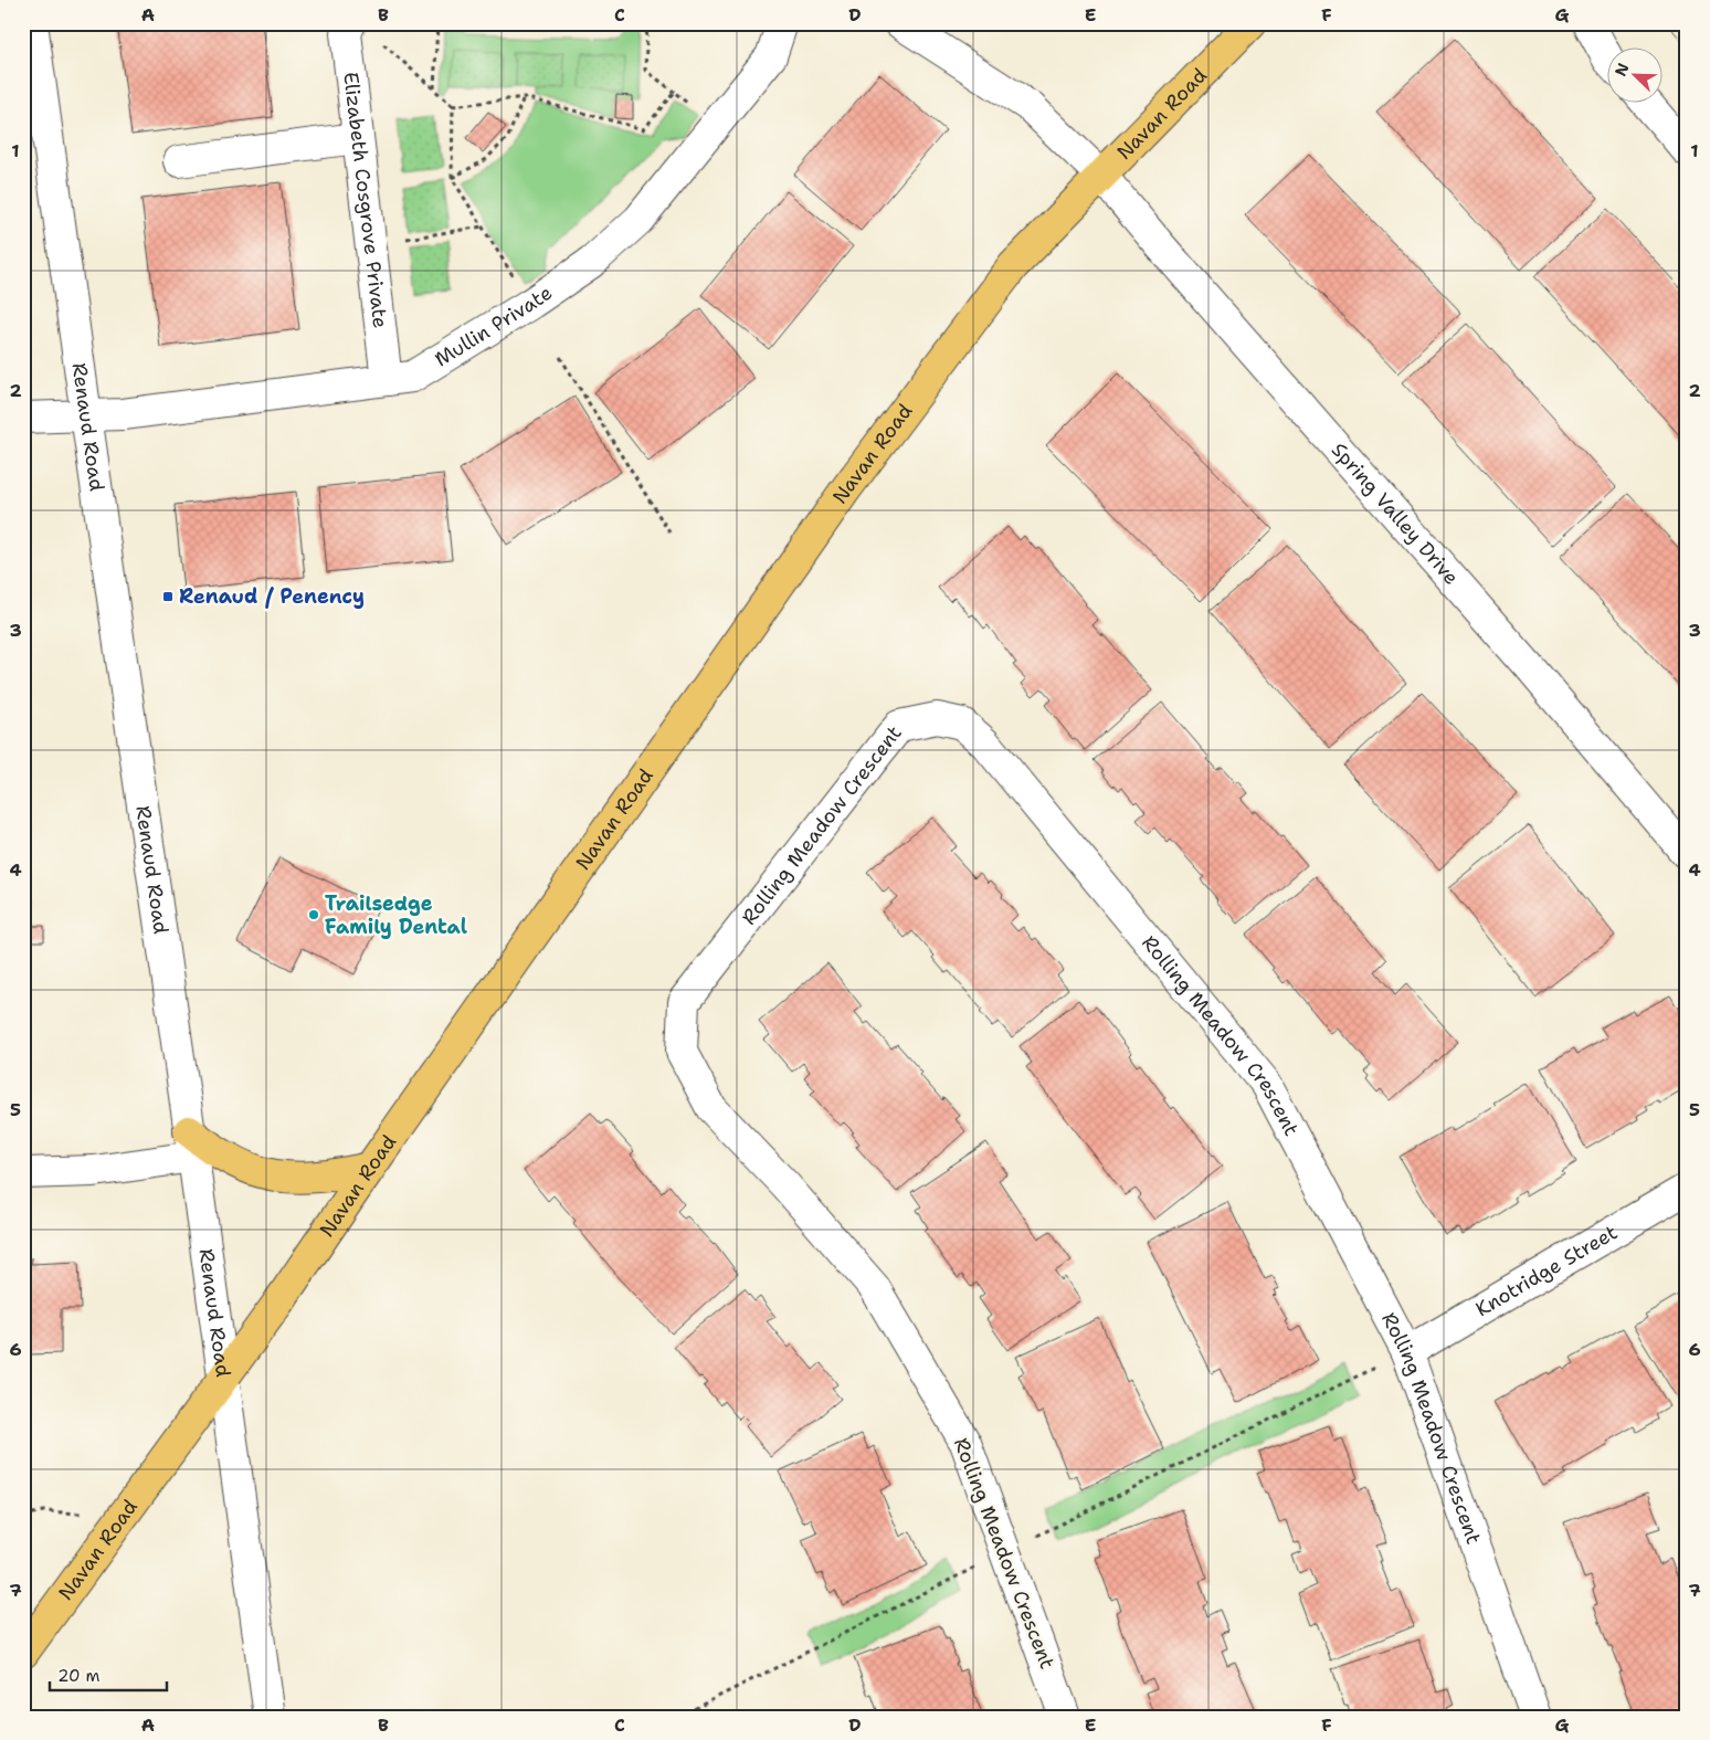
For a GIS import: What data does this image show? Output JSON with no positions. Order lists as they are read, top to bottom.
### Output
{
  "streets": {
    "main road": ["Navan Road"],
    "street": [
      "Elizabeth Cosgrove Private",
      "Mullin Private",
      "Renaud Road",
      "Spring Valley Drive",
      "Rolling Meadow Crescent",
      "Knotridge Street"
    ]
  },
  "crossings": [
    ["Navan Road", "Renaud Road"],
    ["Navan Road", "Spring Valley Drive"],
    ["Elizabeth Cosgrove Private", "Mullin Private"],
    ["Mullin Private", "Renaud Road"],
    ["Rolling Meadow Crescent", "Knotridge Street"]
  ],
  "places": {
    "transit": ["Renaud / Penency"],
    "other": ["Trailsedge Family Dental"]
  },
  "scale_bar": "20 m",
  "north": "top left",
  "grid": {
    "columns": [
      "A",
      "B",
      "C",
      "D",
      "E",
      "F",
      "G"
    ],
    "rows": [
      "1",
      "2",
      "3",
      "4",
      "5",
      "6",
      "7"
    ]
  }
}
